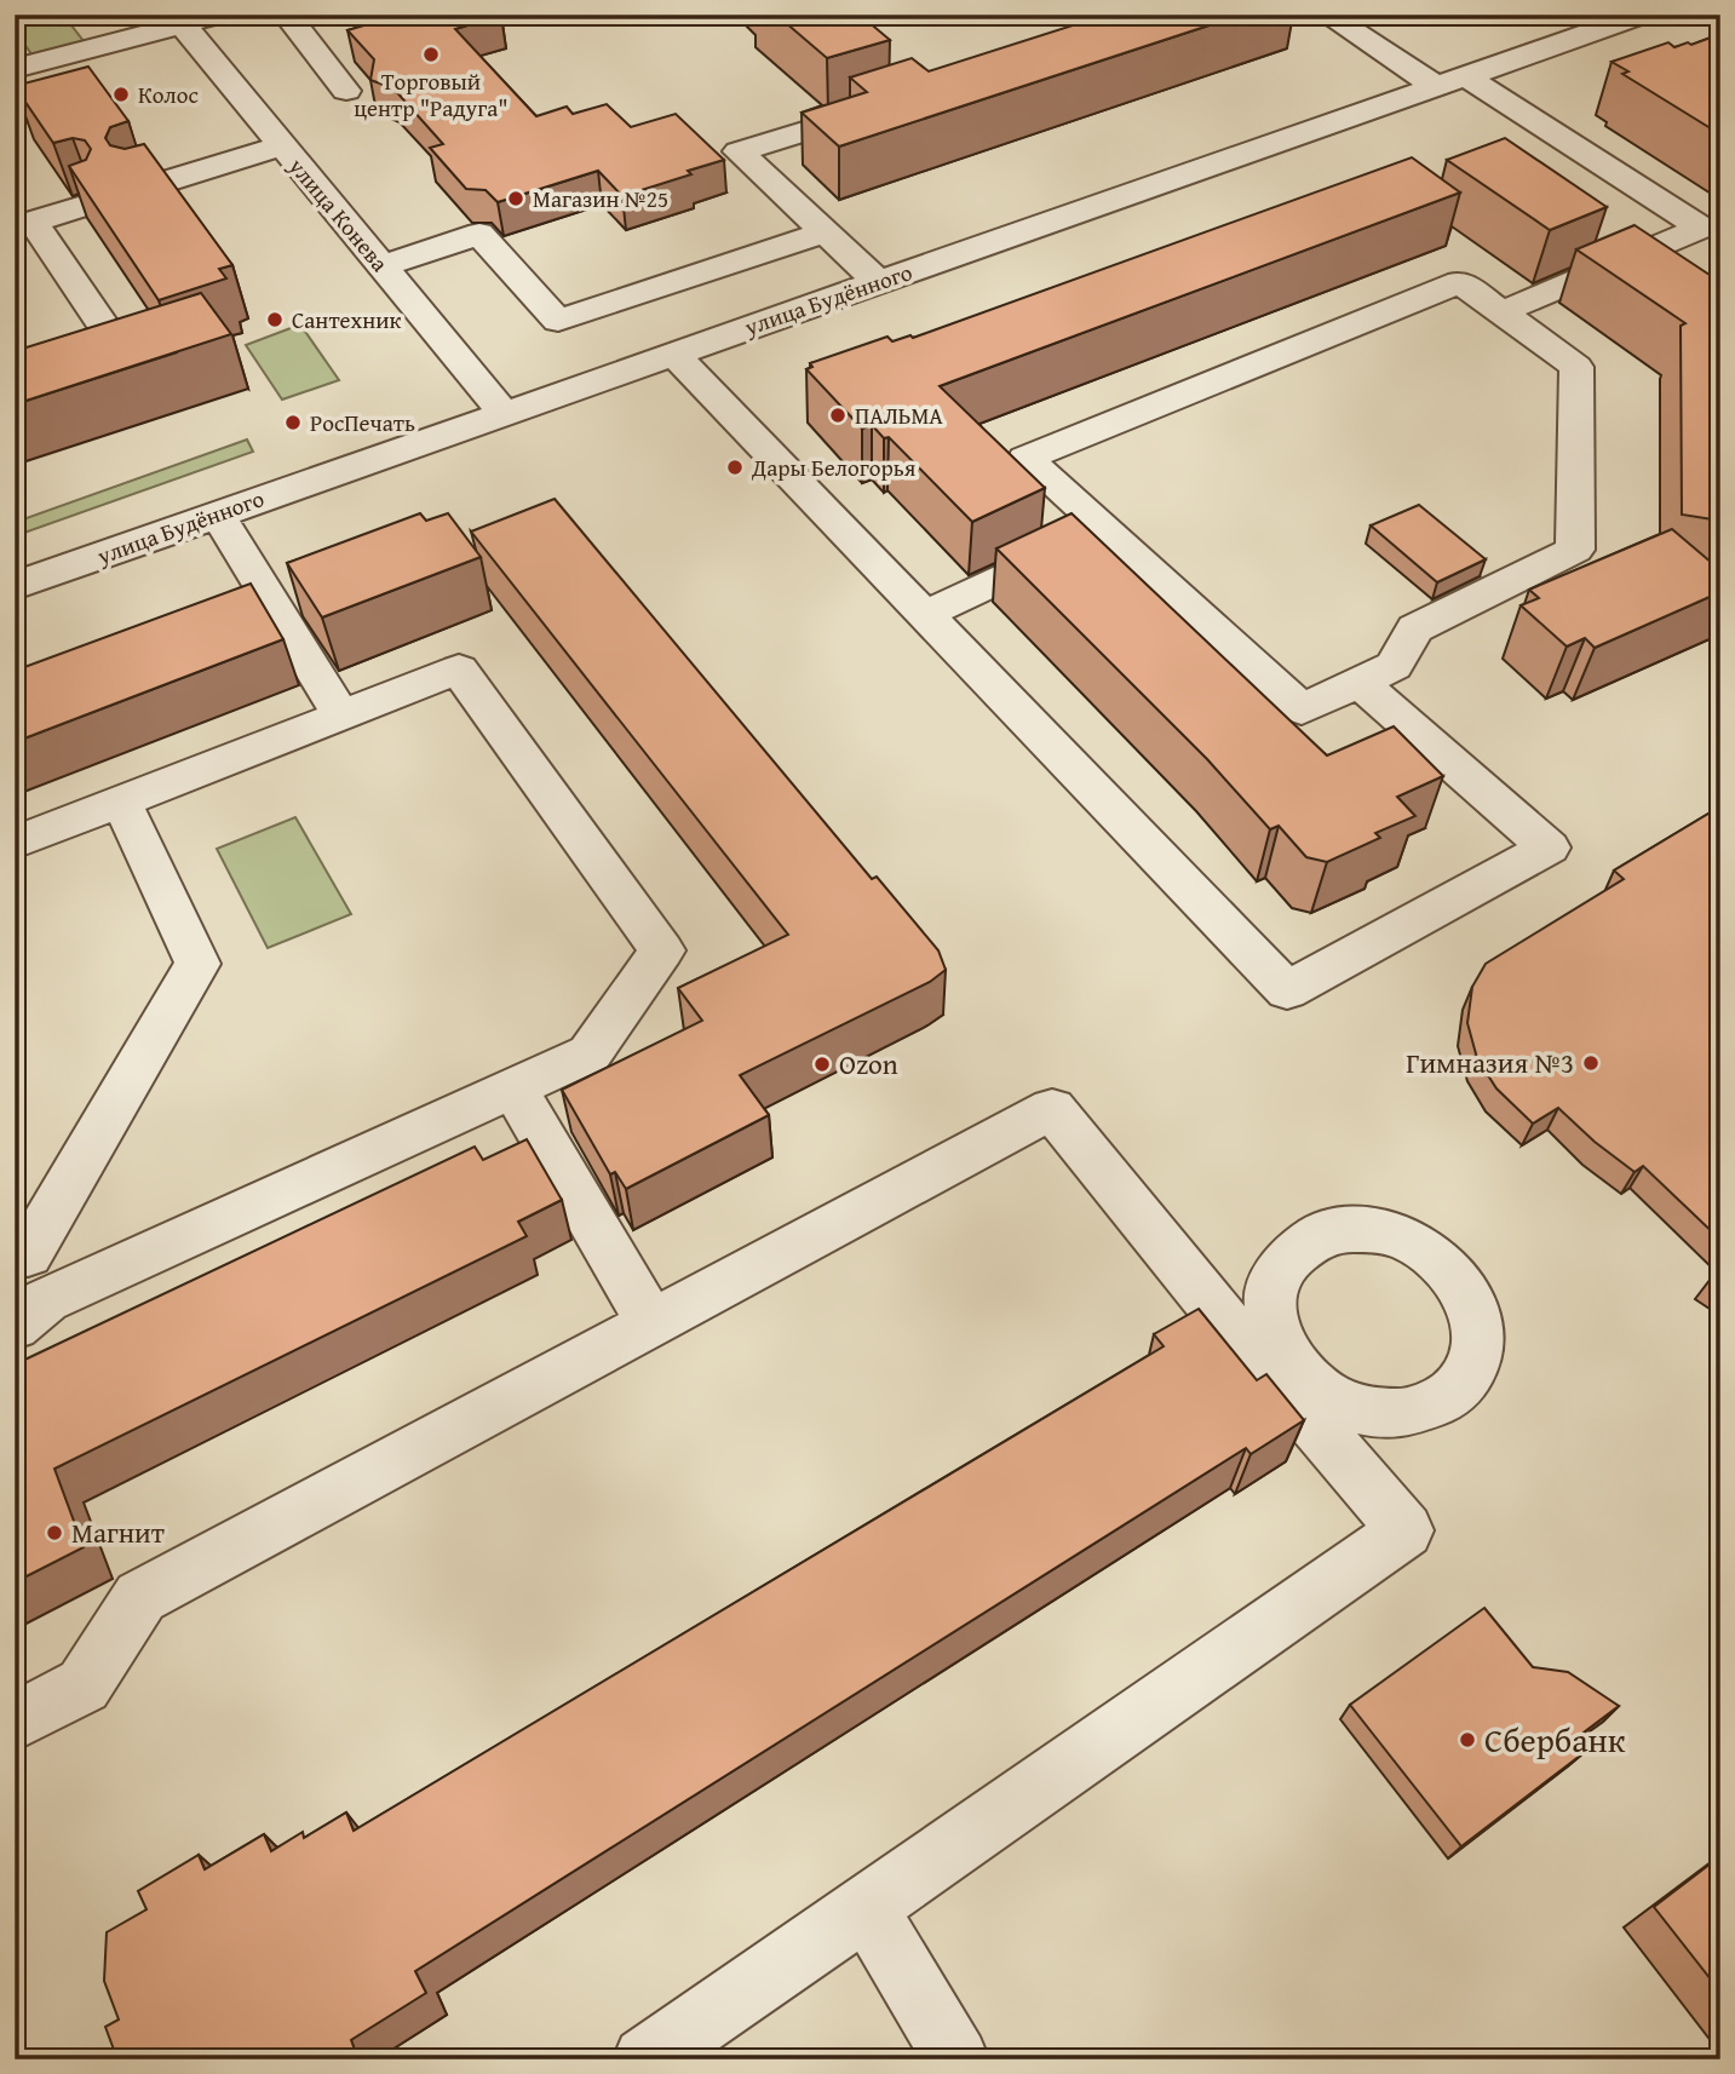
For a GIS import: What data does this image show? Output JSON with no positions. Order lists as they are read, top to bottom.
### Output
{
  "streets": {
    "street": ["улица Конева", "улица Будённого"]
  },
  "crossings": [
    ["улица Конева", "улица Будённого"]
  ],
  "places": [
    "Торговый центр \"Радуга\"",
    "Колос",
    "Магазин №25",
    "Сантехник",
    "ПАЛЬМА",
    "РосПечать",
    "Дары Белогорья",
    "Гимназия №3",
    "Ozon",
    "Магнит",
    "Сбербанк"
  ]
}
